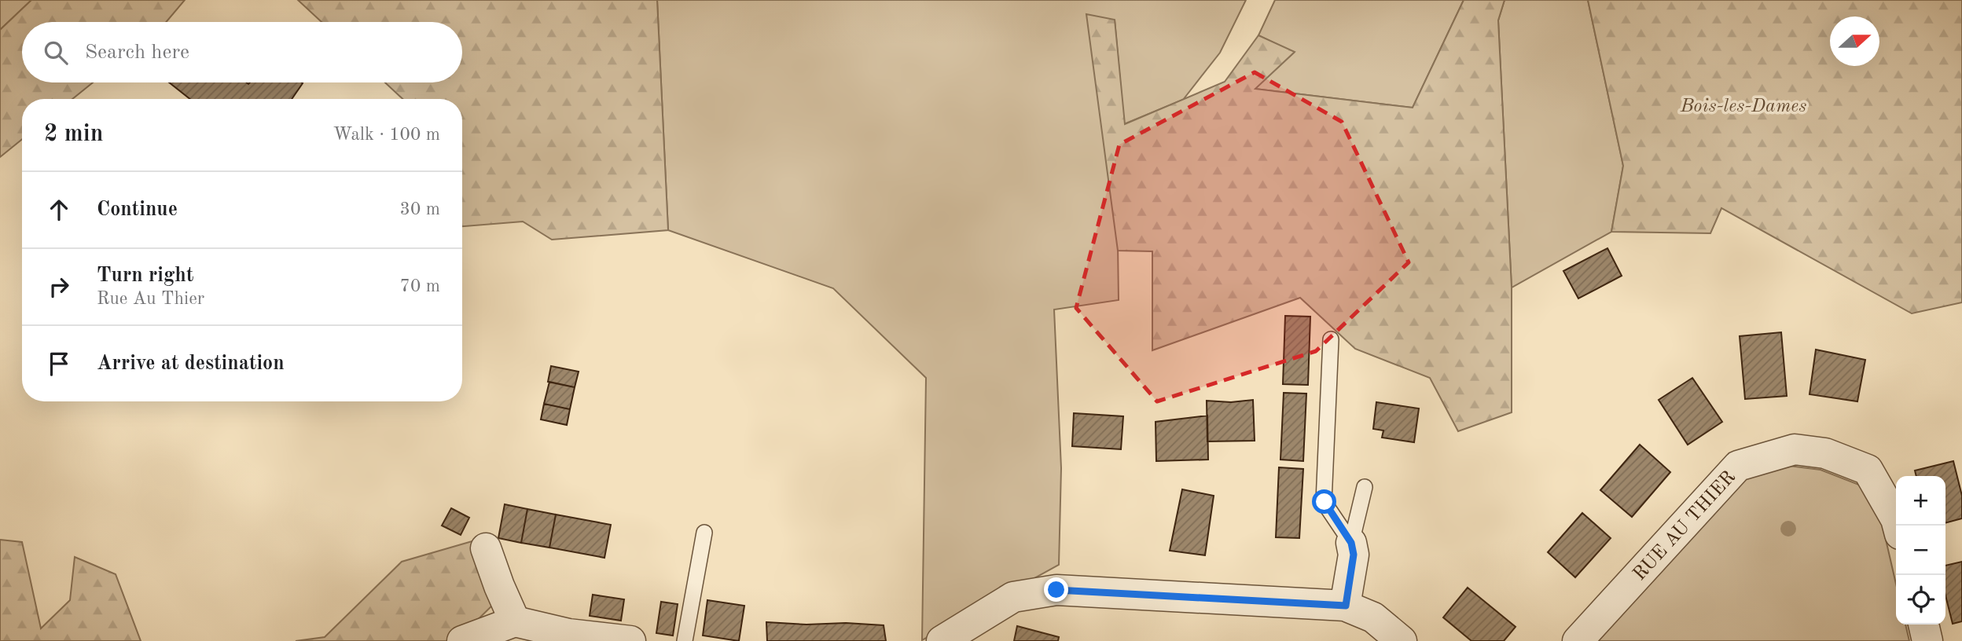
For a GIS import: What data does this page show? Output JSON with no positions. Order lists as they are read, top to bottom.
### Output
{
  "streets": {
    "street": ["RUE AU THIER"]
  },
  "parks": ["Bois-les-Dames"],
  "north": "right",
  "page": {
    "search": "Search here",
    "heading": ["2 min", "Walk · 100 m"],
    "list": [
      ["Continue", "30 m"],
      ["Turn right", "Rue Au Thier", "70 m"],
      "Arrive at destination"
    ],
    "map_buttons": ["+", "−"]
  }
}
